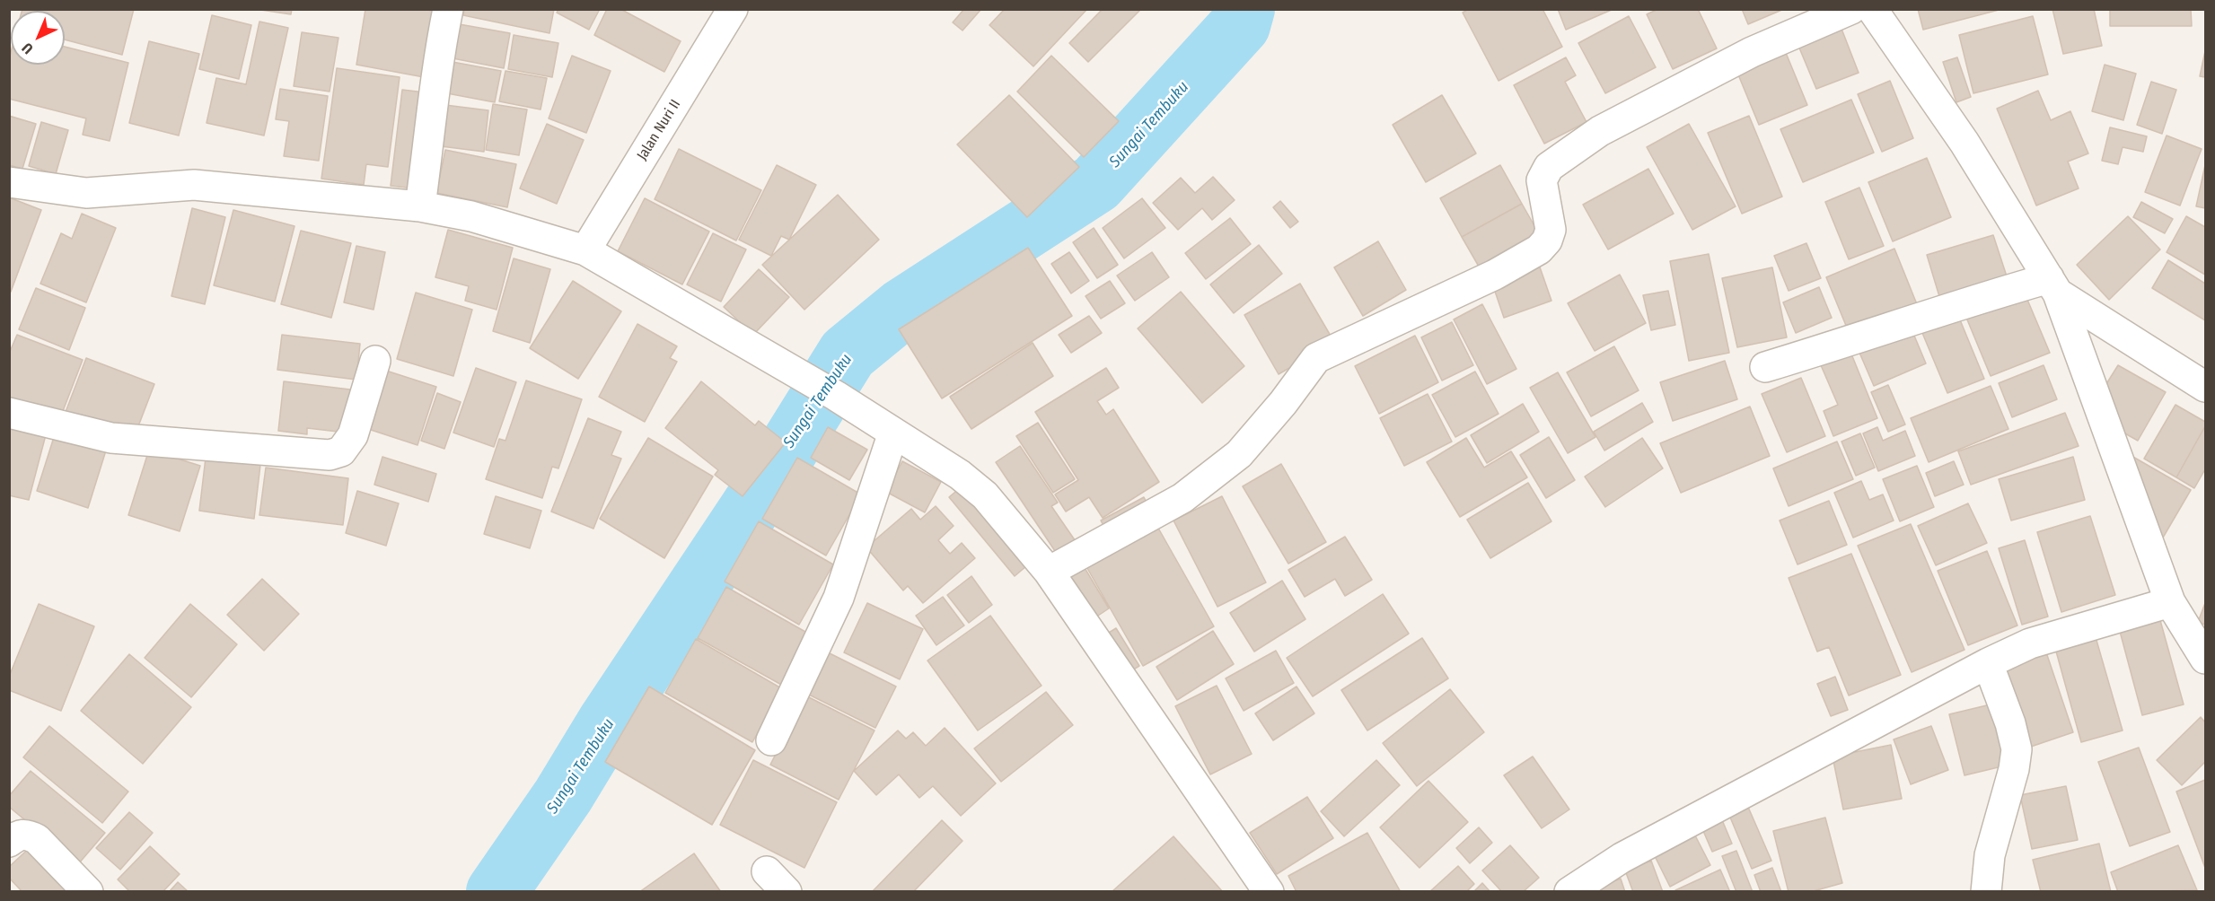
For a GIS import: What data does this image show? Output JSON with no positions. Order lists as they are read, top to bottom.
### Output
{
  "streets": {
    "street": ["Jalan Nuri II"]
  },
  "water": ["Sungai Tembuku"],
  "north": "bottom left"
}
